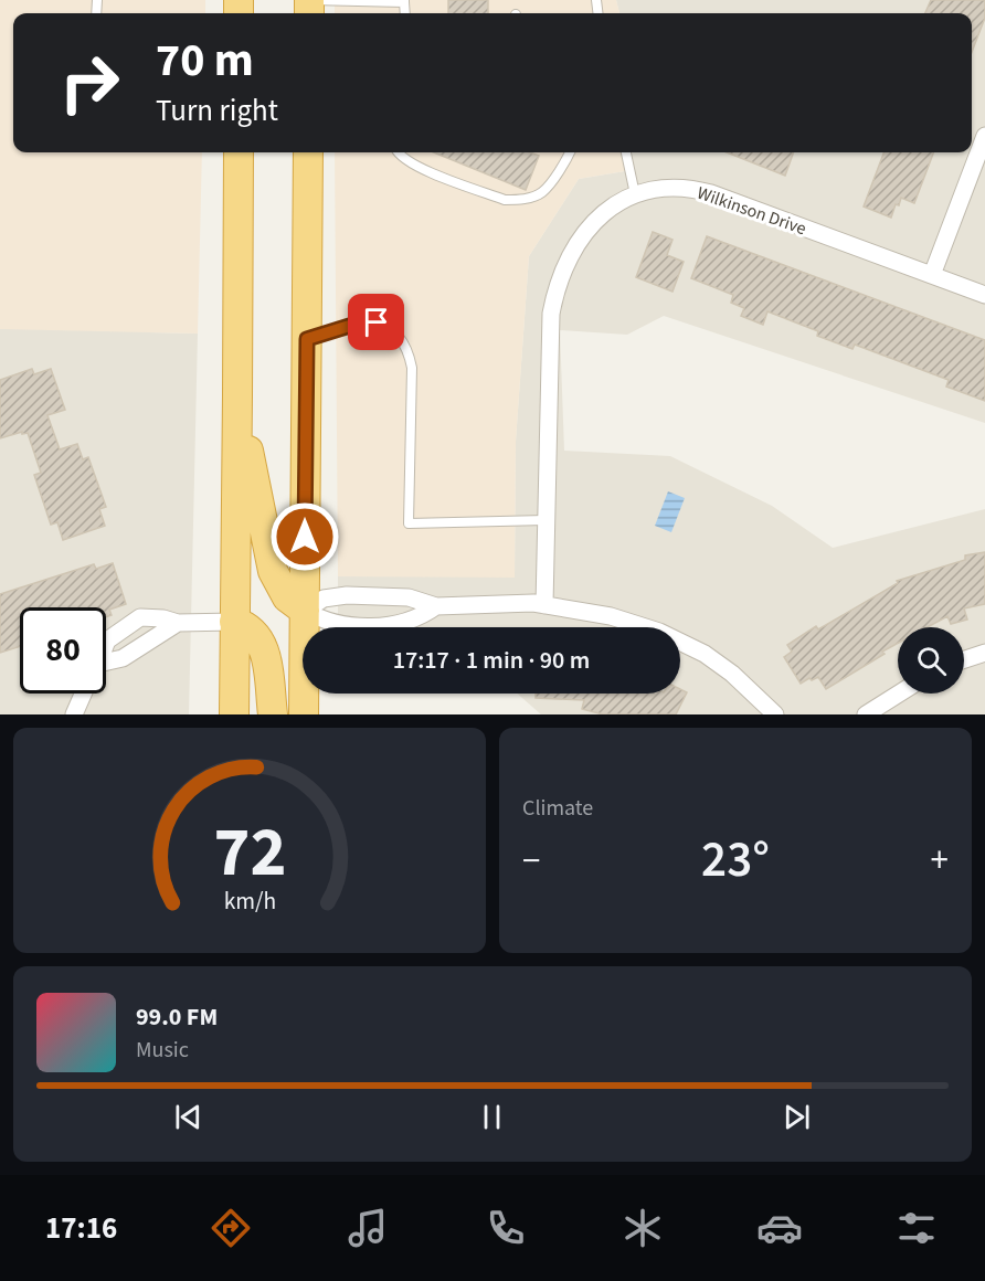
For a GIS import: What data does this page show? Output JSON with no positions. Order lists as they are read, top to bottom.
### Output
{
  "streets": {
    "street": ["Wilkinson Drive"]
  },
  "page": {
    "turn": ["70 m", "Turn right"],
    "limit": "80",
    "trip": "17:17 · 1 min · 90 m",
    "tile": "Climate",
    "heat": ["−", "23°", "+"],
    "song": ["99.0 FM", "Music"],
    "tabs": "17:16",
    "gauge": ["72", "km/h"]
  }
}
